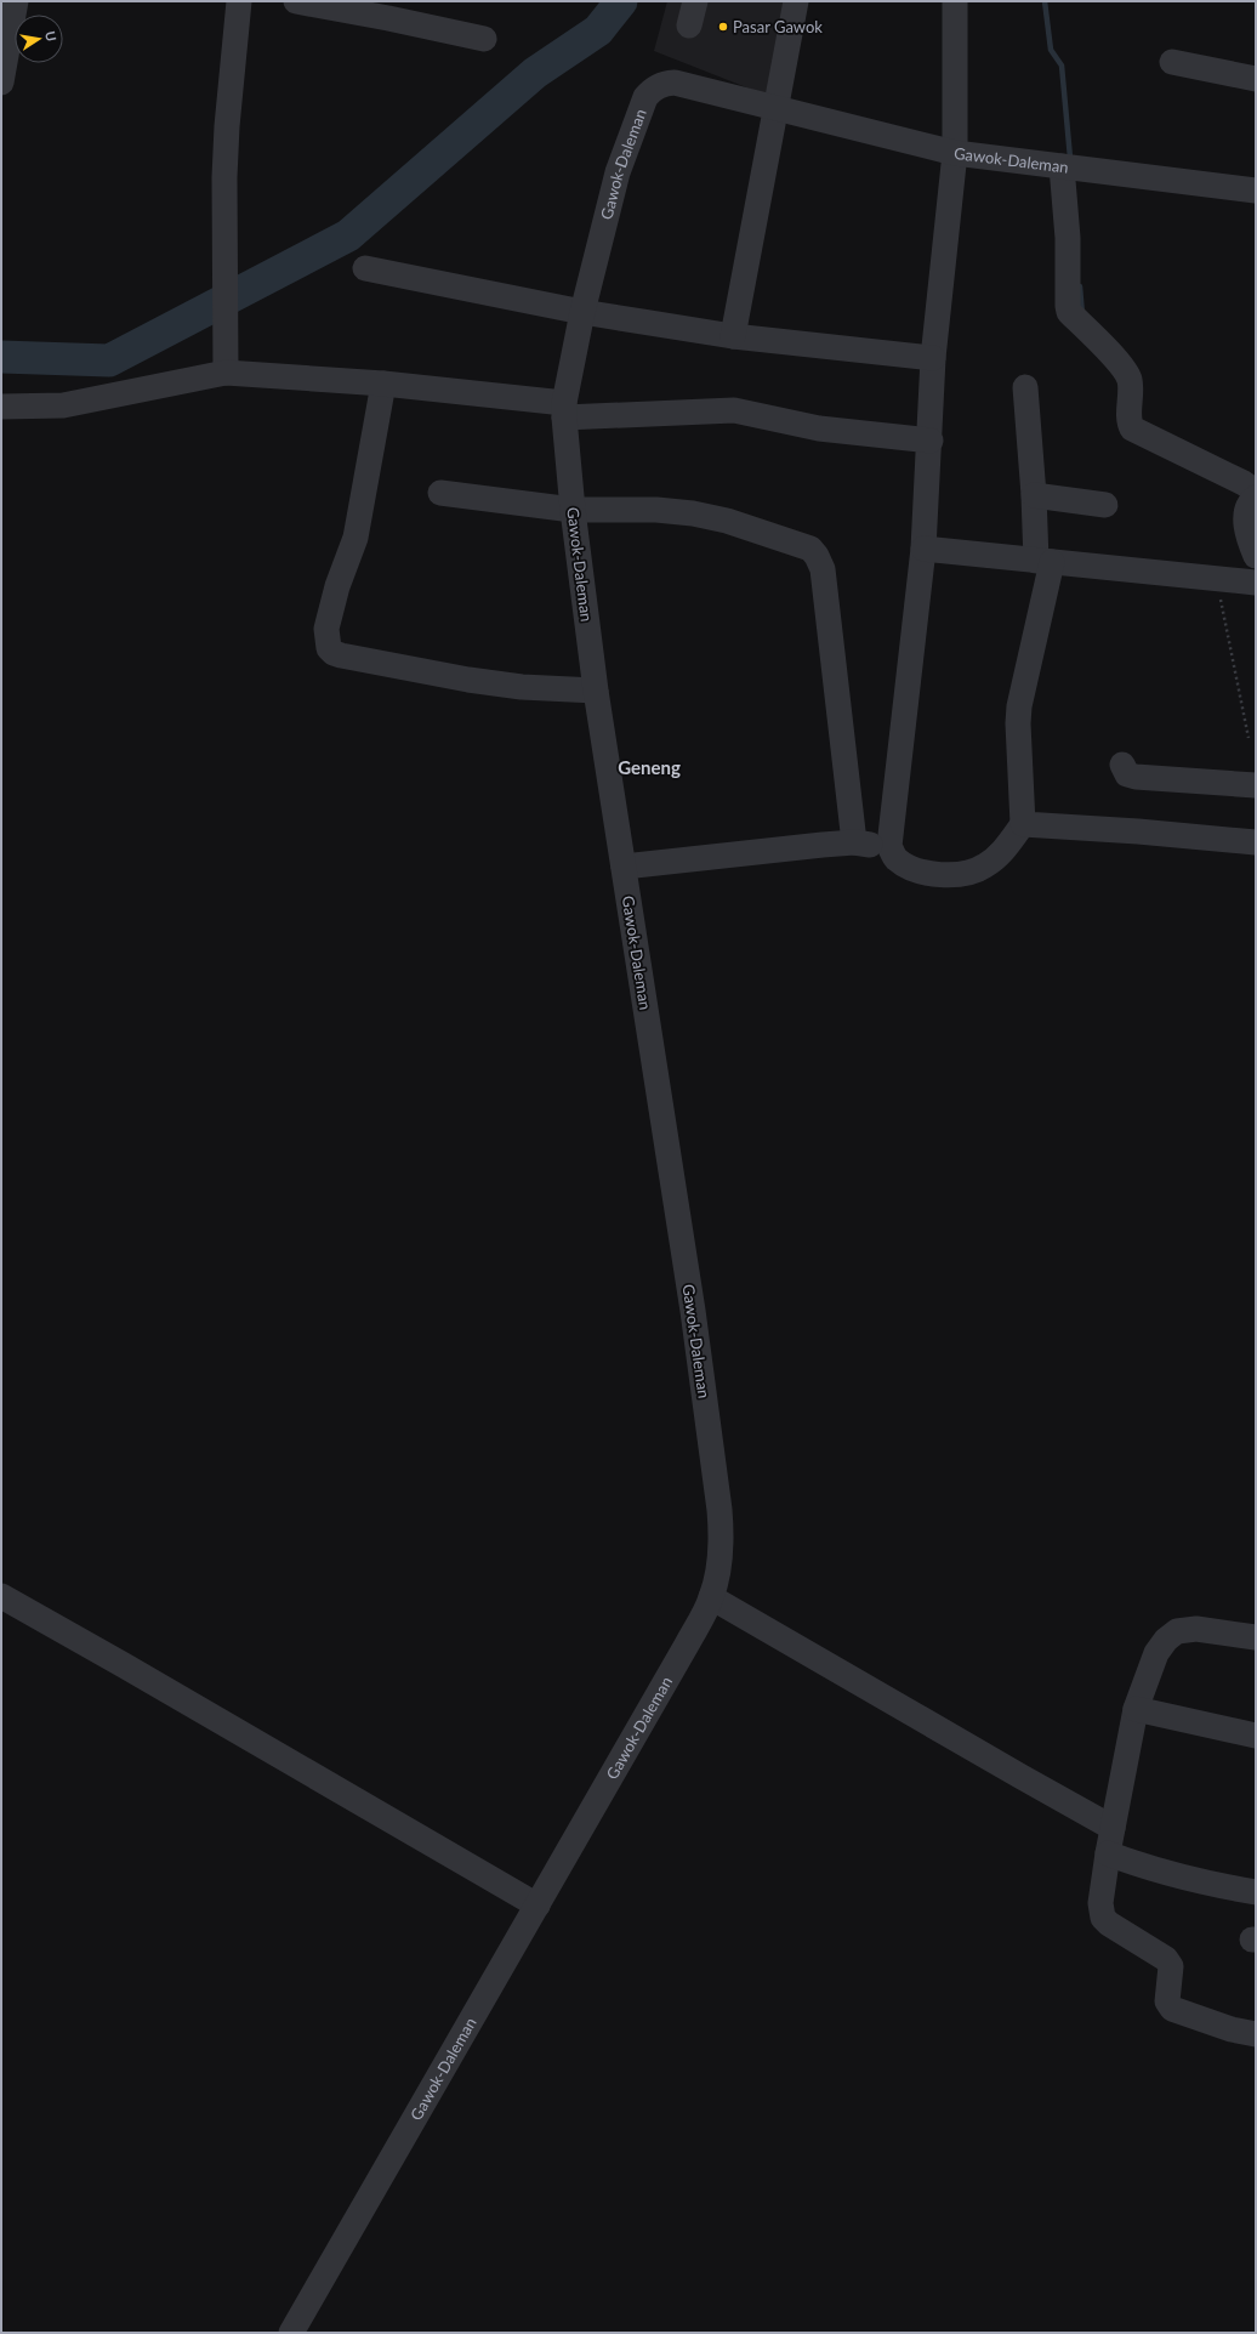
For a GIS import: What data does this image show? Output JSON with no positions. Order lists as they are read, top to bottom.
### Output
{
  "streets": {
    "street": ["Gawok-Daleman"]
  },
  "districts": ["Geneng"],
  "places": ["Pasar Gawok"],
  "north": "right"
}
